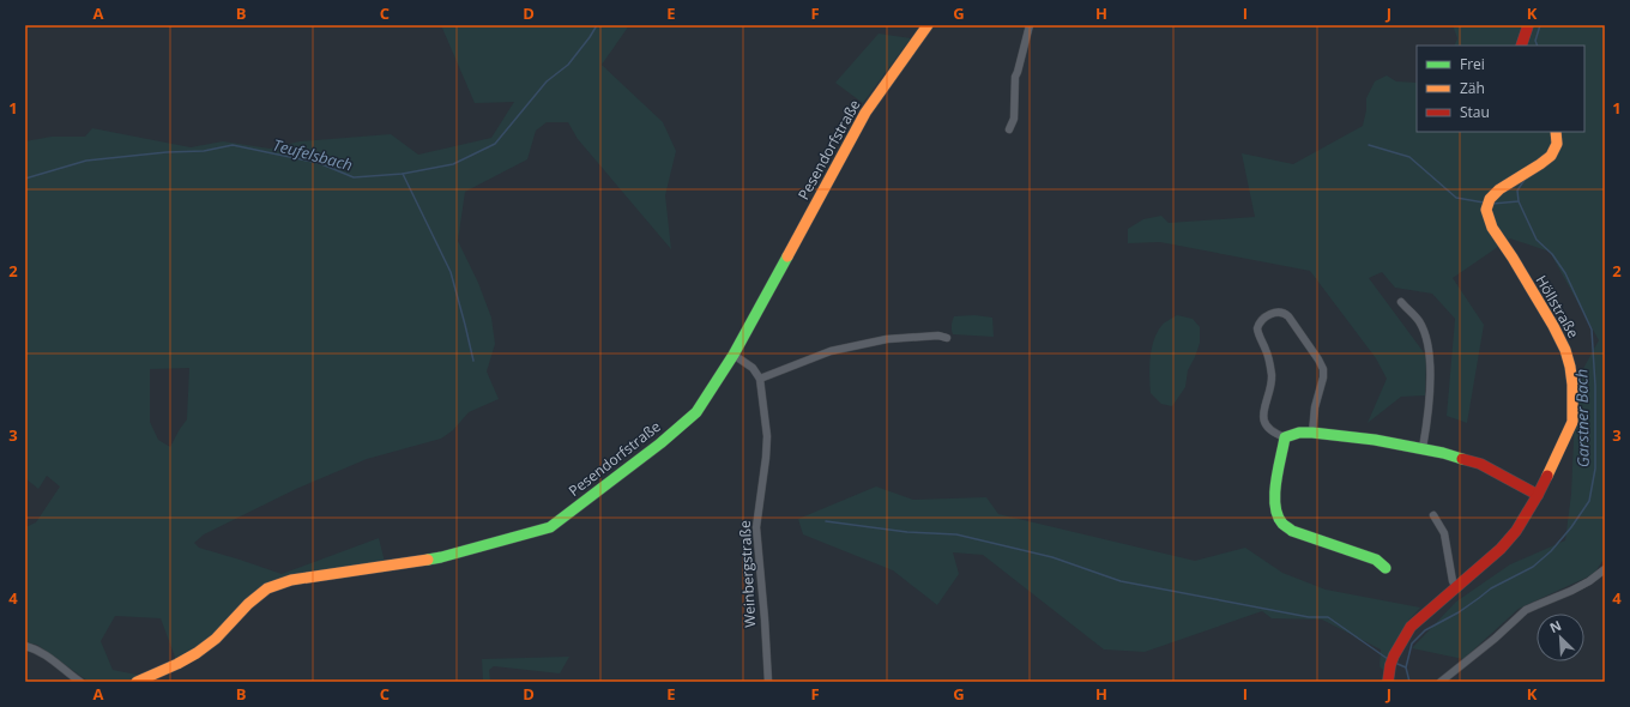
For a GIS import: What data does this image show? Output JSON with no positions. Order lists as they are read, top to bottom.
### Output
{
  "streets": {
    "street": ["Pesendorfstraße", "Höllstraße", "Weinbergstraße"]
  },
  "water": ["Teufelsbach", "Garstner Bach"],
  "legend": ["Frei", "Zäh", "Stau"],
  "north": "top left",
  "grid": {
    "columns": [
      "A",
      "B",
      "C",
      "D",
      "E",
      "F",
      "G",
      "H",
      "I",
      "J",
      "K"
    ],
    "rows": [
      "1",
      "2",
      "3",
      "4"
    ]
  }
}
